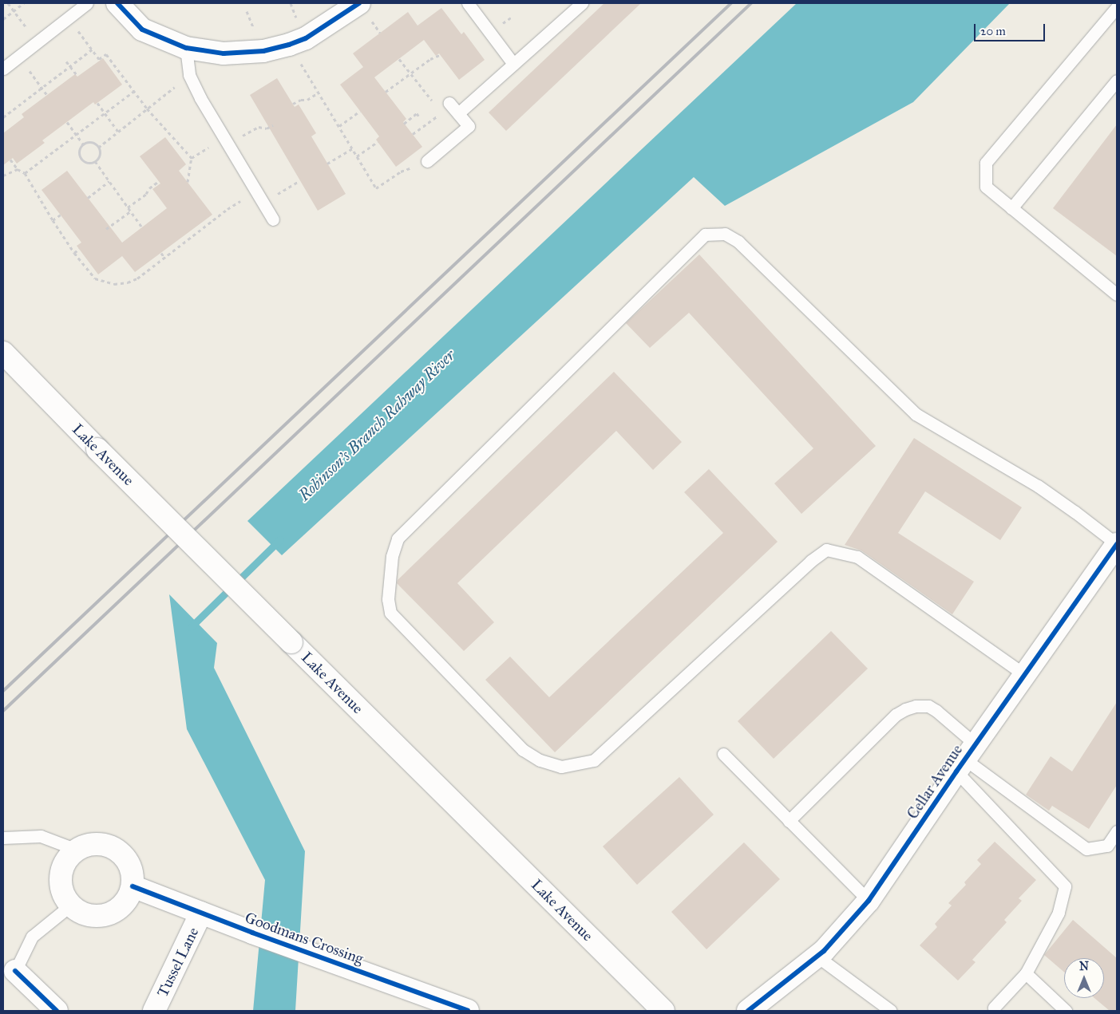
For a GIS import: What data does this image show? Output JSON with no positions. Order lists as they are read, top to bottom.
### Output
{
  "streets": {
    "street": [
      "Lake Avenue",
      "Cellar Avenue",
      "Goodmans Crossing",
      "Tussel Lane"
    ]
  },
  "crossings": [
    ["Goodmans Crossing", "Tussel Lane"]
  ],
  "water": ["Robinson's Branch Rahway River"],
  "scale_bar": "20 m",
  "north": "top"
}
